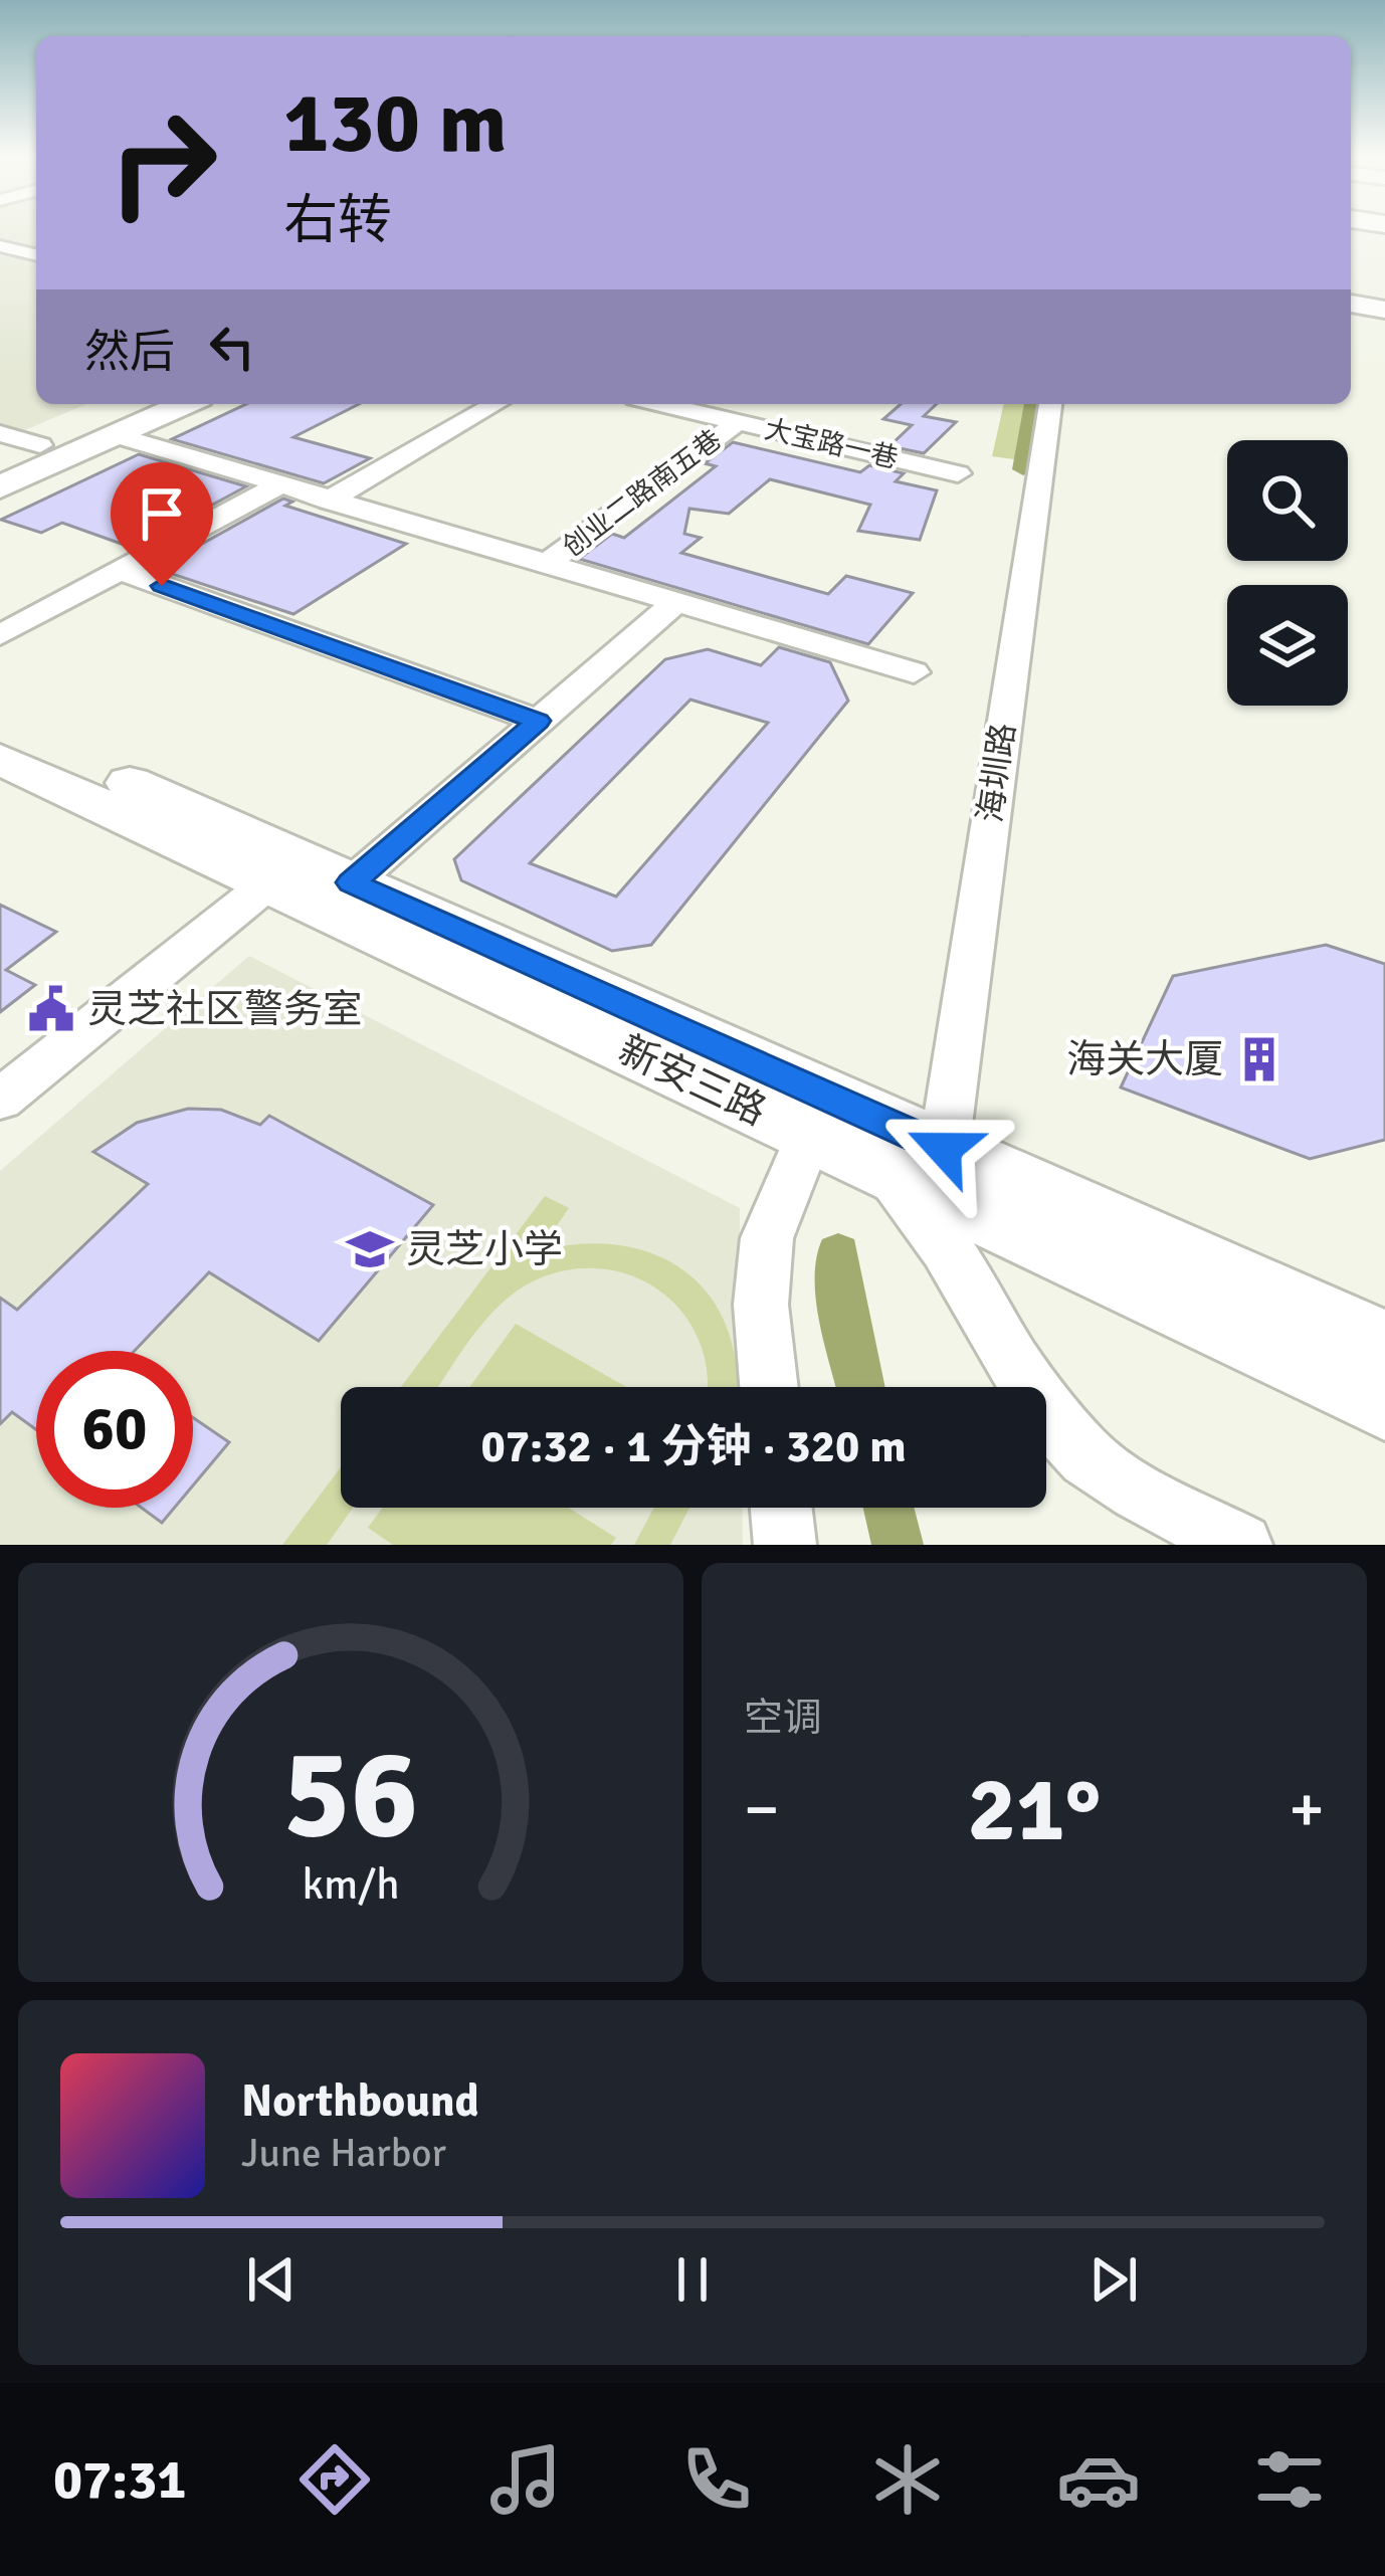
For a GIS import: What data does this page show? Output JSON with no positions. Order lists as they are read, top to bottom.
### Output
{
  "streets": {
    "main road": ["新安三路"],
    "street": ["大宝路一巷", "创业二路南五巷", "海圳路"]
  },
  "crossings": [
    ["大宝路一巷", "创业二路南五巷"],
    ["海圳路", "新安三路"]
  ],
  "places": {
    "public building": ["灵芝社区警务室"],
    "building": ["海关大厦"],
    "school or university": ["灵芝小学"]
  },
  "page": {
    "turn": ["130 m", "右转"],
    "then": "然后",
    "limit": "60",
    "trip": "07:32 · 1 分钟 · 320 m",
    "tile": "空调",
    "heat": ["−", "21°", "+"],
    "song": ["Northbound", "June Harbor"],
    "tabs": "07:31",
    "gauge": ["56", "km/h"]
  }
}
